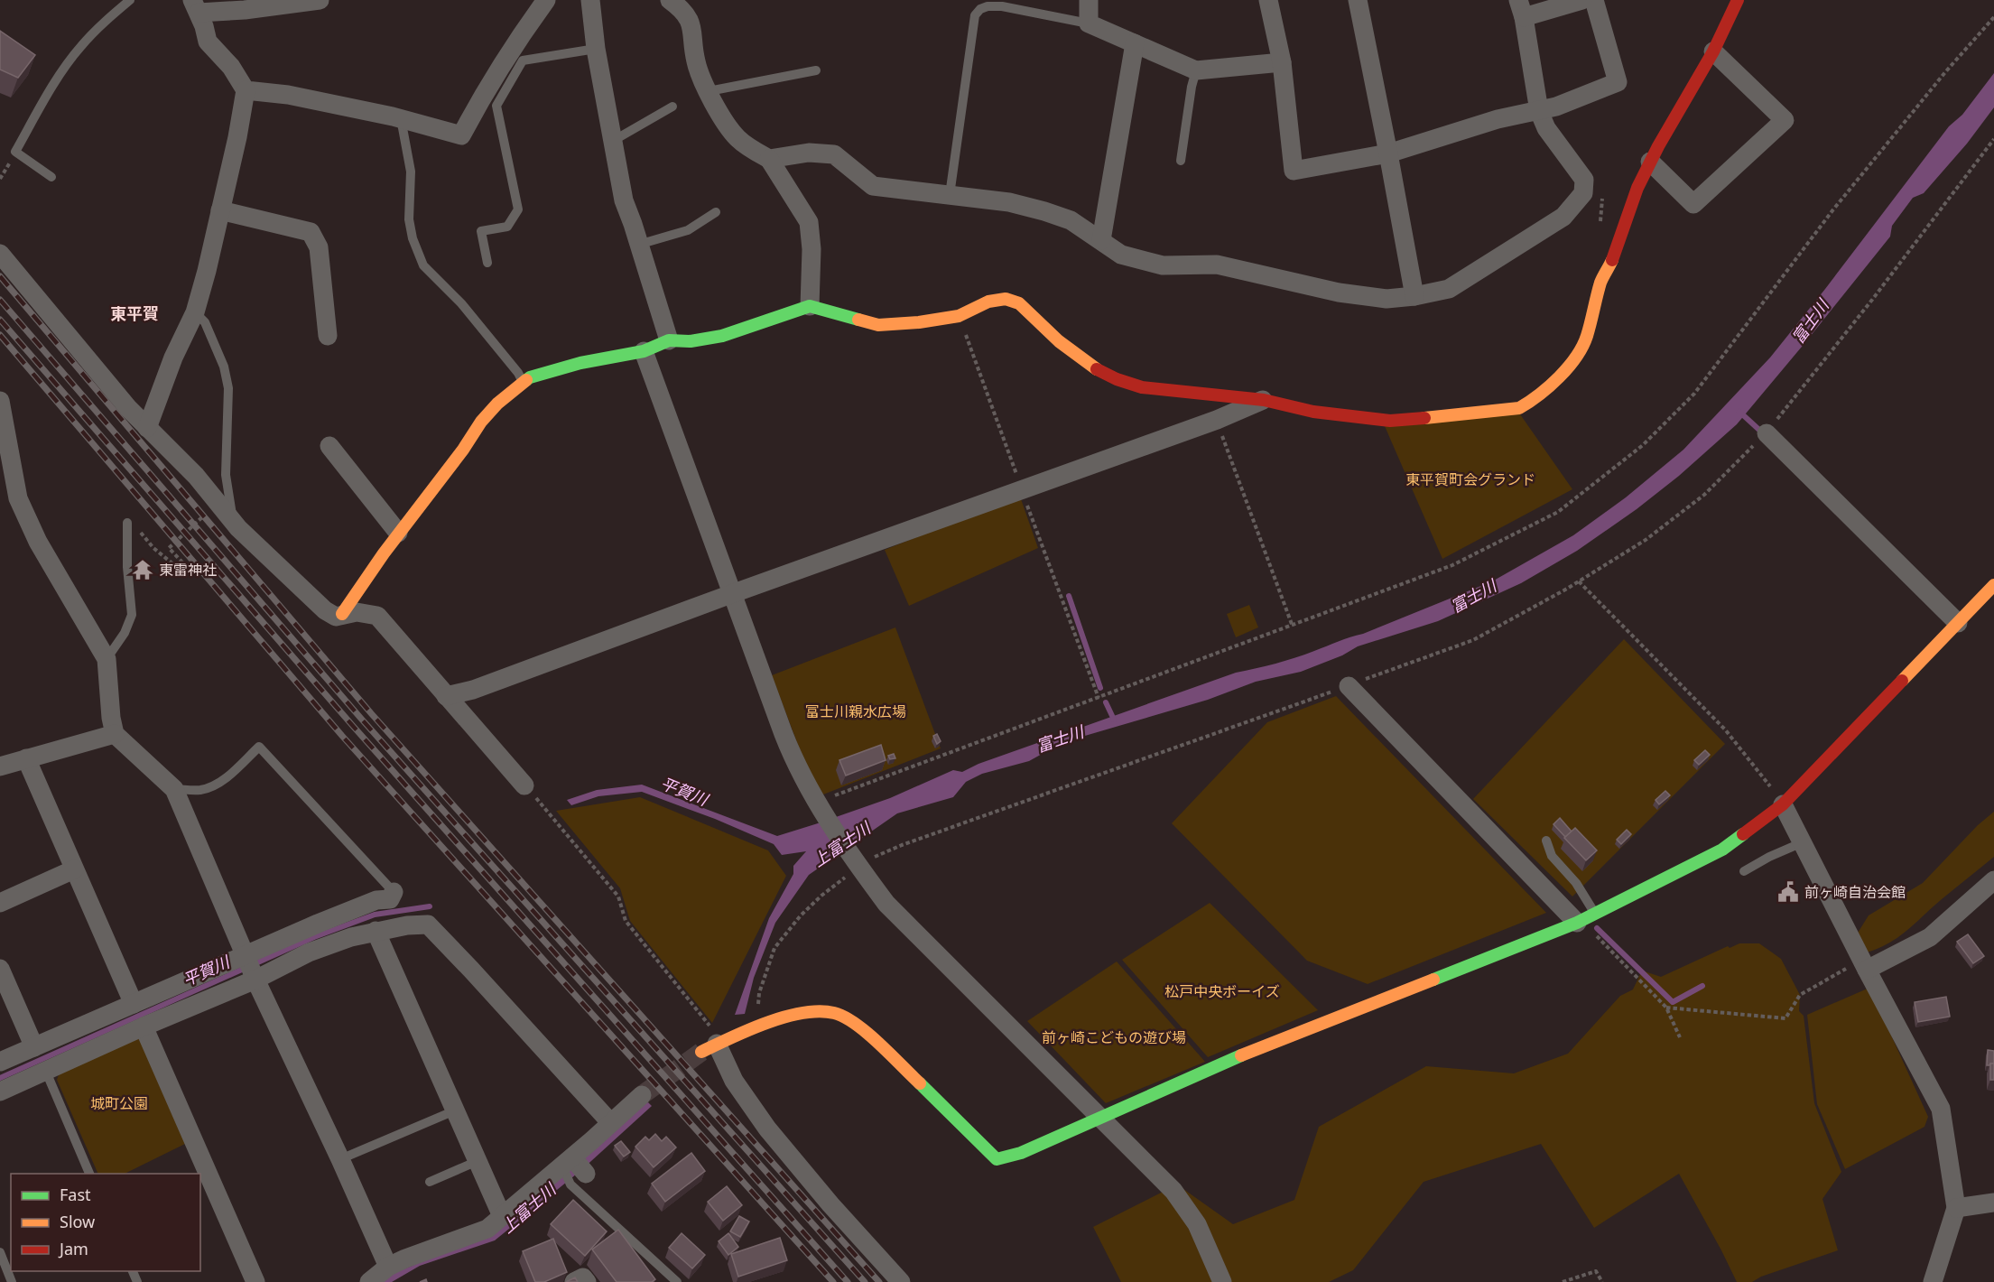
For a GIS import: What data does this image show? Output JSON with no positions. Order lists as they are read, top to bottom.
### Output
{
  "districts": ["東平賀"],
  "water": ["富士川", "平賀川", "上富士川"],
  "parks": [
    "東平賀町会グランド",
    "富士川親水広場",
    "松戸中央ボーイズ",
    "前ヶ崎こどもの遊び場",
    "城町公園"
  ],
  "places": {
    "temple": ["東雷神社"],
    "public building": ["前ヶ崎自治会館"]
  },
  "legend": ["Fast", "Slow", "Jam"]
}
